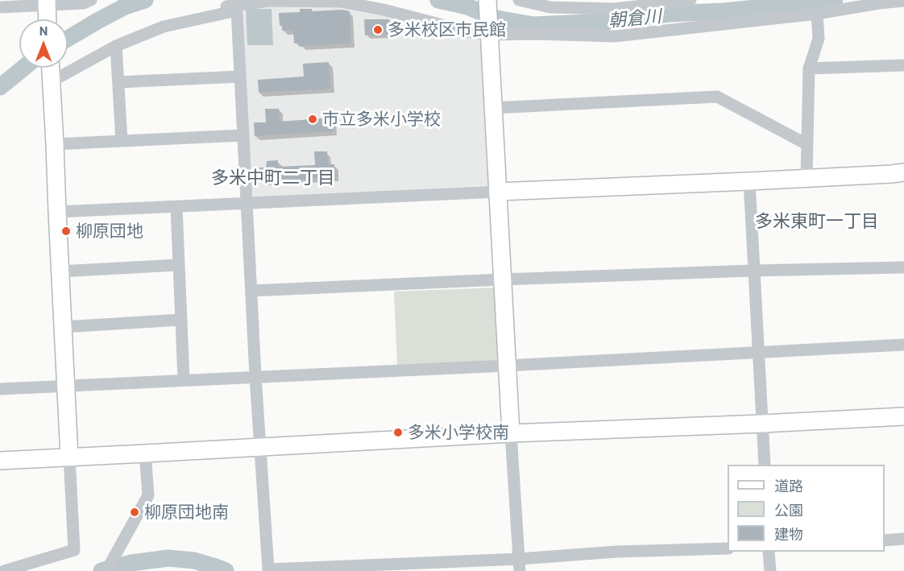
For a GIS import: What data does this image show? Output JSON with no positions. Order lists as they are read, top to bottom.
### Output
{
  "districts": ["多米中町二丁目", "多米東町一丁目"],
  "water": ["朝倉川"],
  "places": [
    "多米校区市民館",
    "市立多米小学校",
    "柳原団地",
    "多米小学校南",
    "柳原団地南"
  ],
  "legend": ["道路", "公園", "建物"],
  "north": "top"
}
